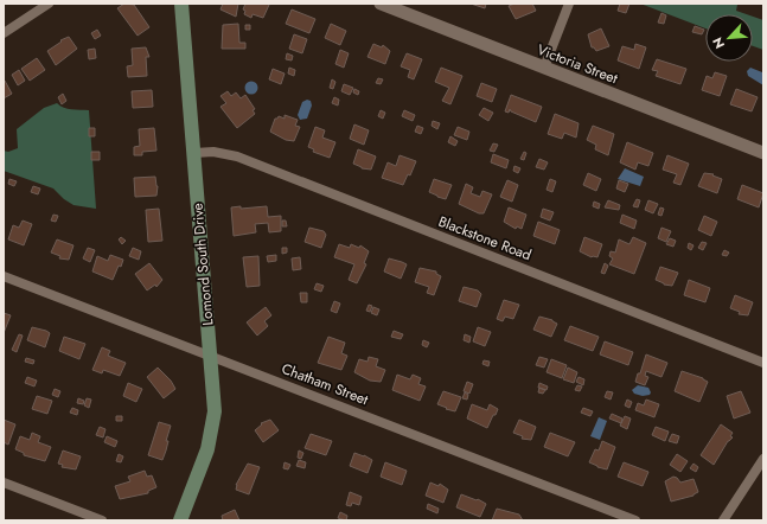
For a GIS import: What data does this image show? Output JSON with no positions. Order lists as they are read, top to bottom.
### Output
{
  "streets": {
    "main road": ["Lomond South Drive"],
    "street": ["Victoria Street", "Blackstone Road", "Chatham Street"]
  },
  "crossings": [
    ["Blackstone Road", "Lomond South Drive"],
    ["Lomond South Drive", "Chatham Street"]
  ],
  "north": "bottom left"
}
